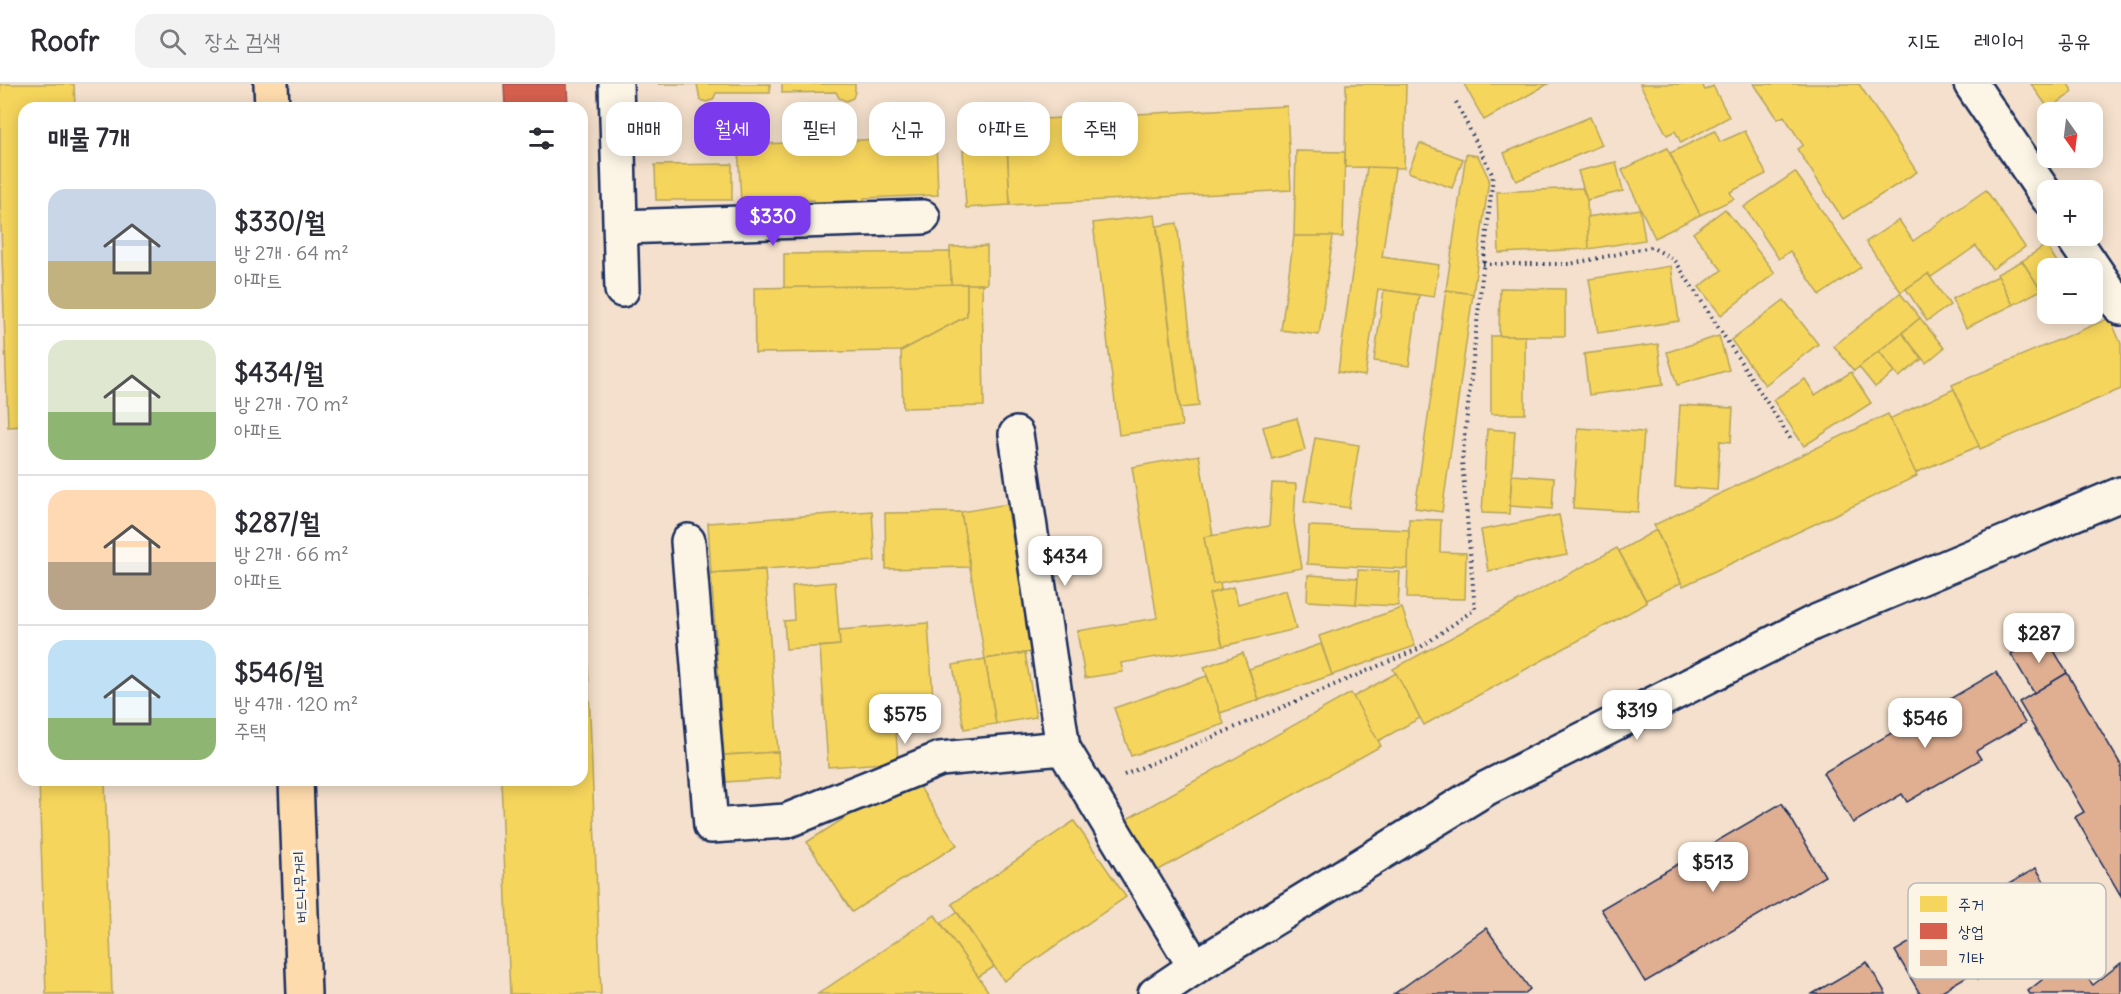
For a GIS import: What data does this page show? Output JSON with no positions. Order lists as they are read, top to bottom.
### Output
{
  "streets": {
    "main road": ["버드나무거리"]
  },
  "legend": ["주거", "상업", "기타"],
  "north": "bottom",
  "page": {
    "header": "Roofr",
    "search": "장소 검색",
    "nav": ["지도", "레이어", "공유"],
    "map_buttons": ["+", "−"],
    "chip": [
      "매매",
      "월세",
      "필터",
      "신규",
      "아파트",
      "주택"
    ],
    "heading": "매물 7개",
    "list": [
      {
        "name": "$330/월",
        "note": "방 2개 · 64 m² · 아파트"
      },
      {
        "name": "$434/월",
        "note": "방 2개 · 70 m² · 아파트"
      },
      {
        "name": "$287/월",
        "note": "방 2개 · 66 m² · 아파트"
      },
      {
        "name": "$546/월",
        "note": "방 4개 · 120 m² · 주택"
      }
    ],
    "price": [
      "$330",
      "$434",
      "$287",
      "$319",
      "$575",
      "$546",
      "$513"
    ]
  }
}
